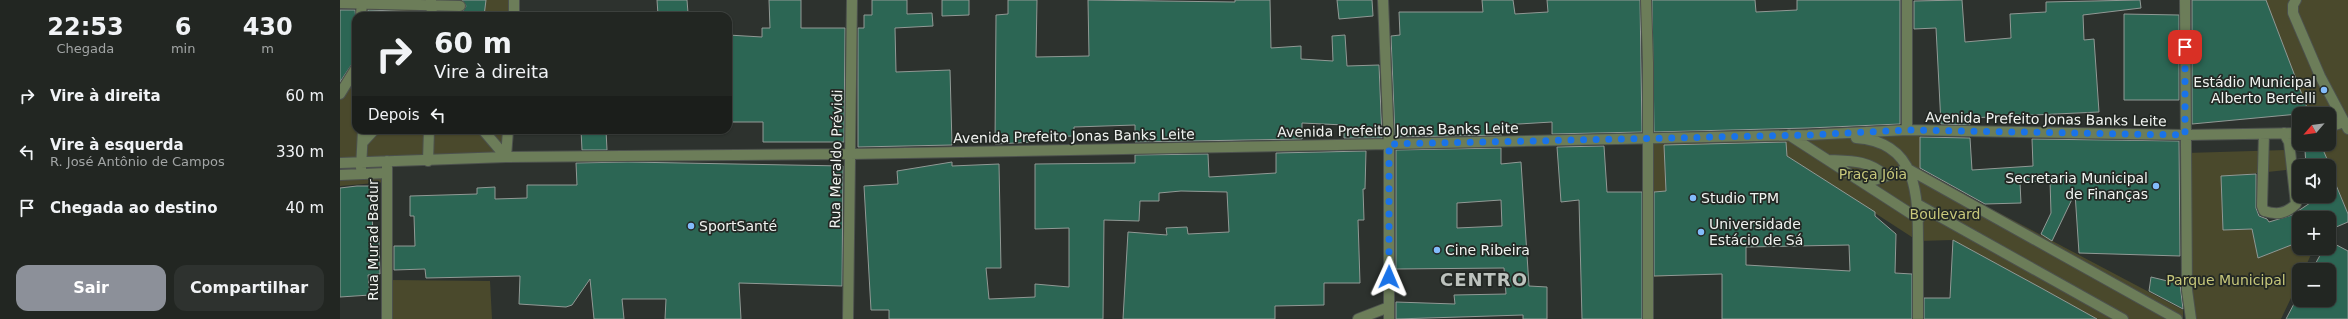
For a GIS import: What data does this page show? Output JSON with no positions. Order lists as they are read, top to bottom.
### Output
{
  "streets": {
    "street": ["Avenida Prefeito Jonas Banks Leite", "Rua Meraldo Prévidi", "Rua Murad Badur"]
  },
  "crossings": [
    ["Avenida Prefeito Jonas Banks Leite", "Rua Meraldo Prévidi"],
    ["Avenida Prefeito Jonas Banks Leite", "Rua Murad Badur"]
  ],
  "districts": ["CENTRO"],
  "parks": ["Praça Jóia", "Boulevard", "Parque Municipal"],
  "places": [
    "Estádio Municipal Alberto Bertelli",
    "Secretaria Municipal de Finanças",
    "Studio TPM",
    "SportSanté",
    "Universidade Estácio de Sá",
    "Cine Ribeira"
  ],
  "north": "bottom left",
  "page": {
    "eta": [
      "22:53",
      "Chegada",
      "6",
      "min",
      "430",
      "m"
    ],
    "turn": ["60 m", "Vire à direita"],
    "list": [
      {
        "name": "Vire à direita",
        "value": "60 m"
      },
      {
        "name": "Vire à esquerda",
        "note": "R. José Antônio de Campos",
        "value": "330 m"
      },
      {
        "name": "Chegada ao destino",
        "value": "40 m"
      }
    ],
    "then": "Depois",
    "map_buttons": ["+", "−"],
    "buttons": ["Sair", "Compartilhar"]
  }
}
